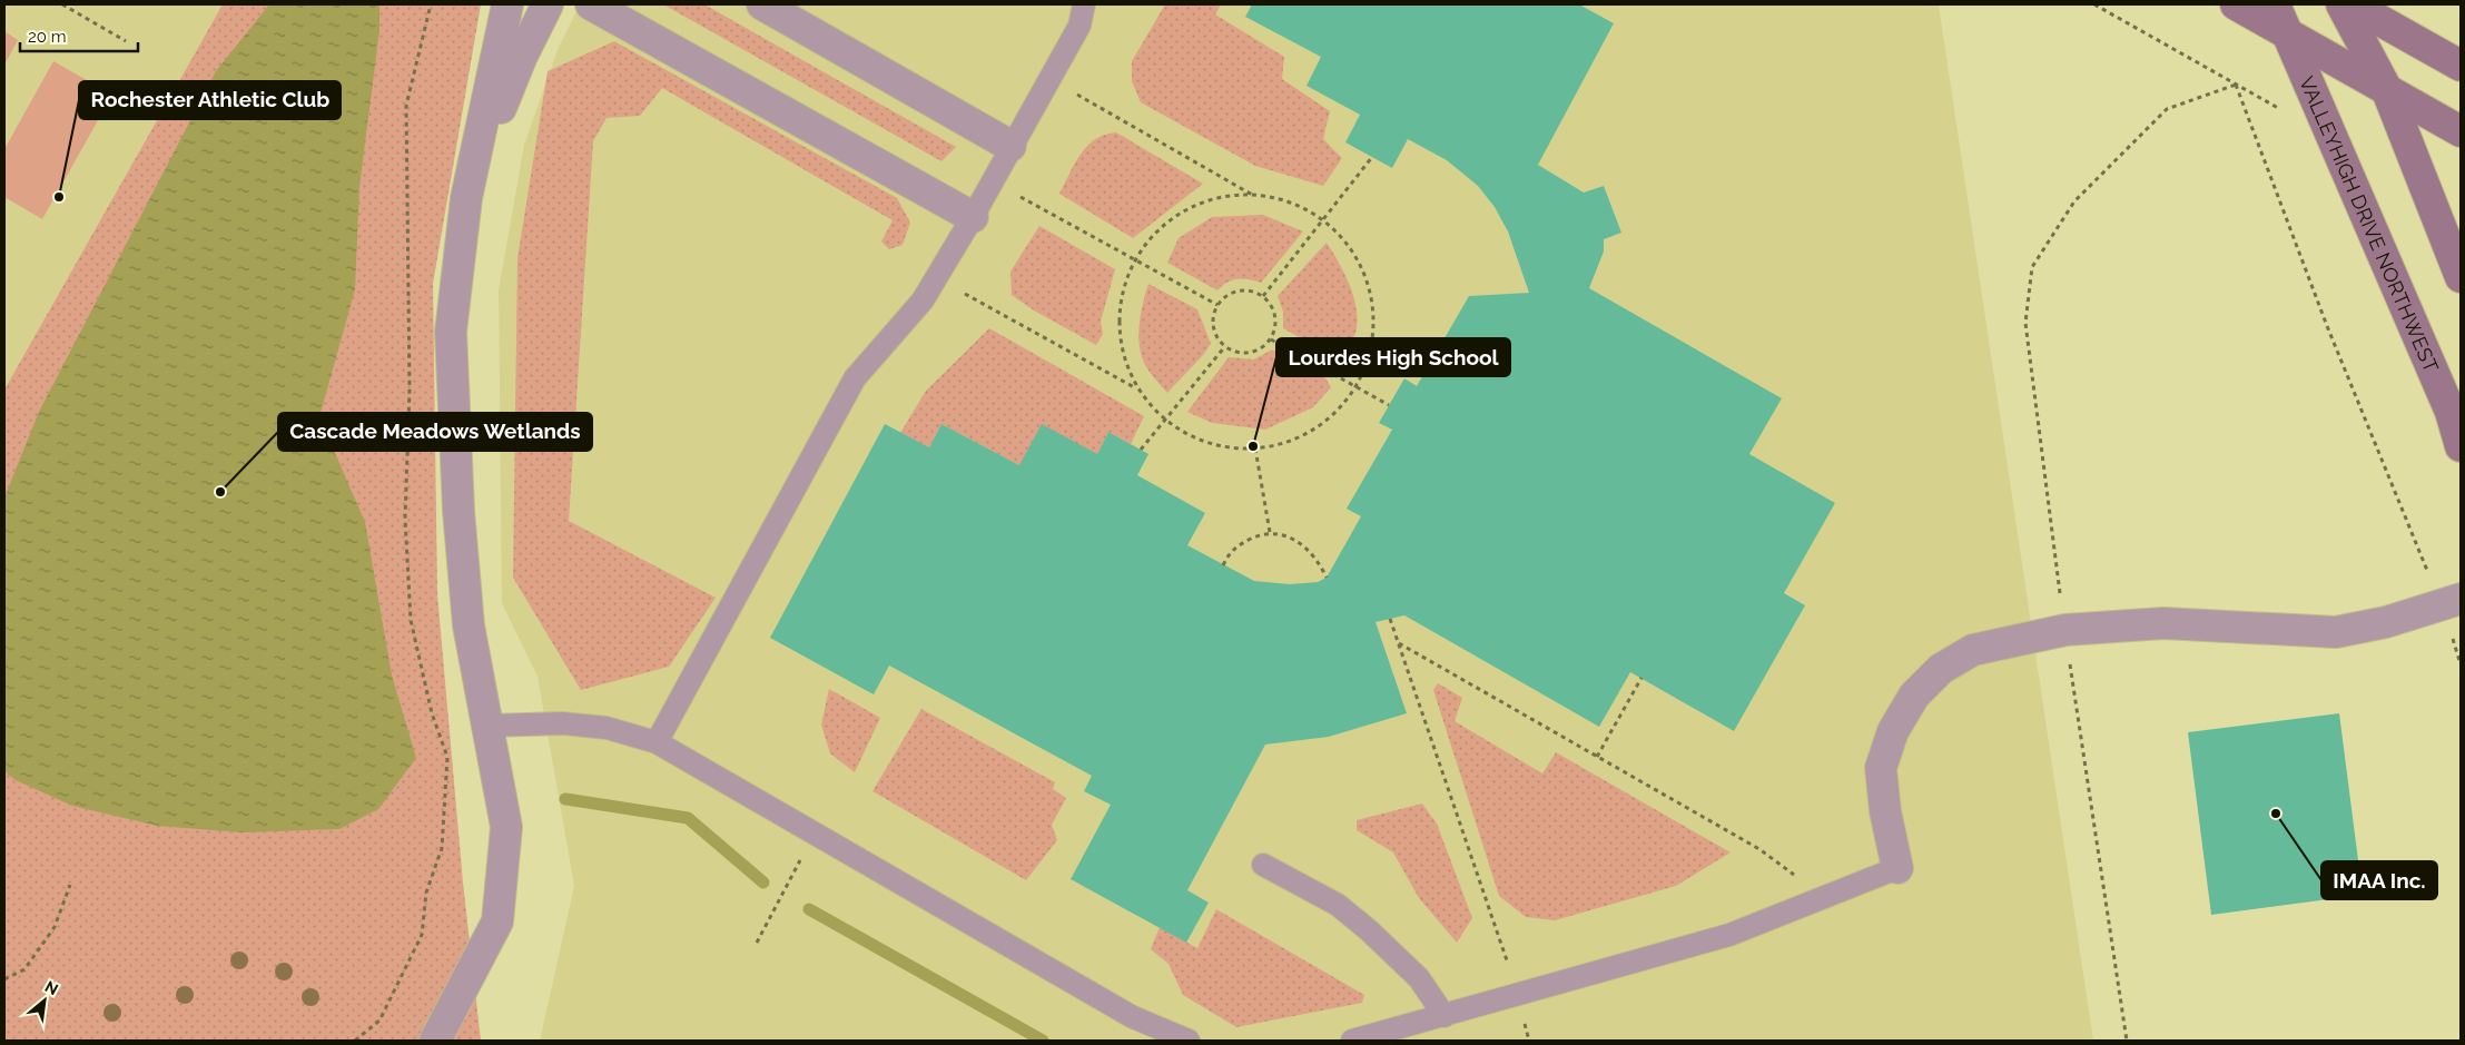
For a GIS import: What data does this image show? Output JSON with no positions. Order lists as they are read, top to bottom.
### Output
{
  "streets": {
    "main road": ["VALLEYHIGH DRIVE NORTHWEST"]
  },
  "places": [
    "Rochester Athletic Club",
    "Lourdes High School",
    "Cascade Meadows Wetlands",
    "IMAA Inc."
  ],
  "scale_bar": "20 m",
  "north": "top right"
}
